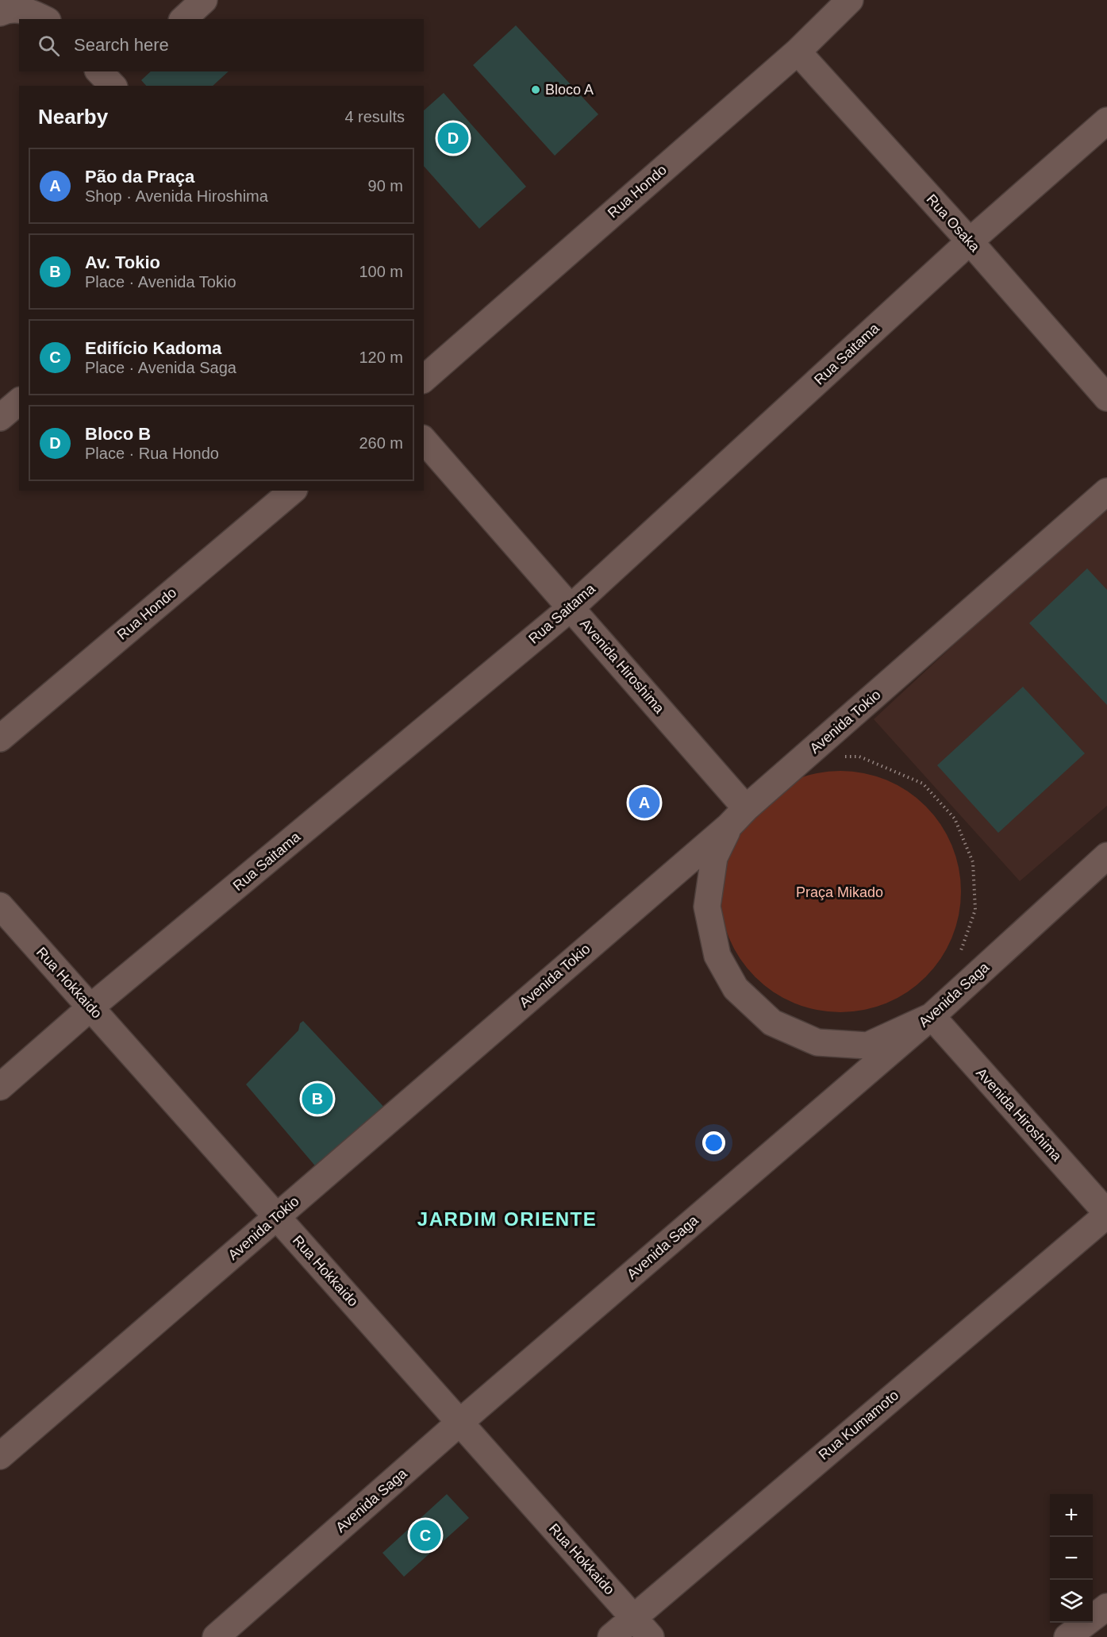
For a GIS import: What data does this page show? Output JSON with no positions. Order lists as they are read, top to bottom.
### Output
{
  "streets": {
    "street": [
      "Rua Hondo",
      "Rua Osaka",
      "Rua Saitama",
      "Avenida Hiroshima",
      "Avenida Tokio",
      "Rua Hokkaido",
      "Avenida Saga",
      "Rua Kumamoto"
    ]
  },
  "crossings": [
    ["Rua Hondo", "Rua Osaka"],
    ["Rua Osaka", "Rua Saitama"],
    ["Rua Saitama", "Avenida Hiroshima"],
    ["Rua Saitama", "Rua Hokkaido"],
    ["Avenida Hiroshima", "Avenida Tokio"],
    ["Avenida Hiroshima", "Avenida Saga"],
    ["Avenida Hiroshima", "Rua Kumamoto"],
    ["Avenida Tokio", "Rua Hokkaido"],
    ["Rua Hokkaido", "Avenida Saga"],
    ["Rua Hokkaido", "Rua Kumamoto"]
  ],
  "districts": ["JARDIM ORIENTE"],
  "parks": ["Praça Mikado"],
  "places": ["Bloco A"],
  "page": {
    "search": "Search here",
    "heading": ["Nearby", "4 results"],
    "pins": [
      "D",
      "A",
      "B",
      "C"
    ],
    "list": [
      {
        "mark": "A",
        "name": "Pão da Praça",
        "note": "Shop · Avenida Hiroshima",
        "value": "90 m"
      },
      {
        "mark": "B",
        "name": "Av. Tokio",
        "note": "Place · Avenida Tokio",
        "value": "100 m"
      },
      {
        "mark": "C",
        "name": "Edifício Kadoma",
        "note": "Place · Avenida Saga",
        "value": "120 m"
      },
      {
        "mark": "D",
        "name": "Bloco B",
        "note": "Place · Rua Hondo",
        "value": "260 m"
      }
    ],
    "map_buttons": ["+", "−"]
  }
}
